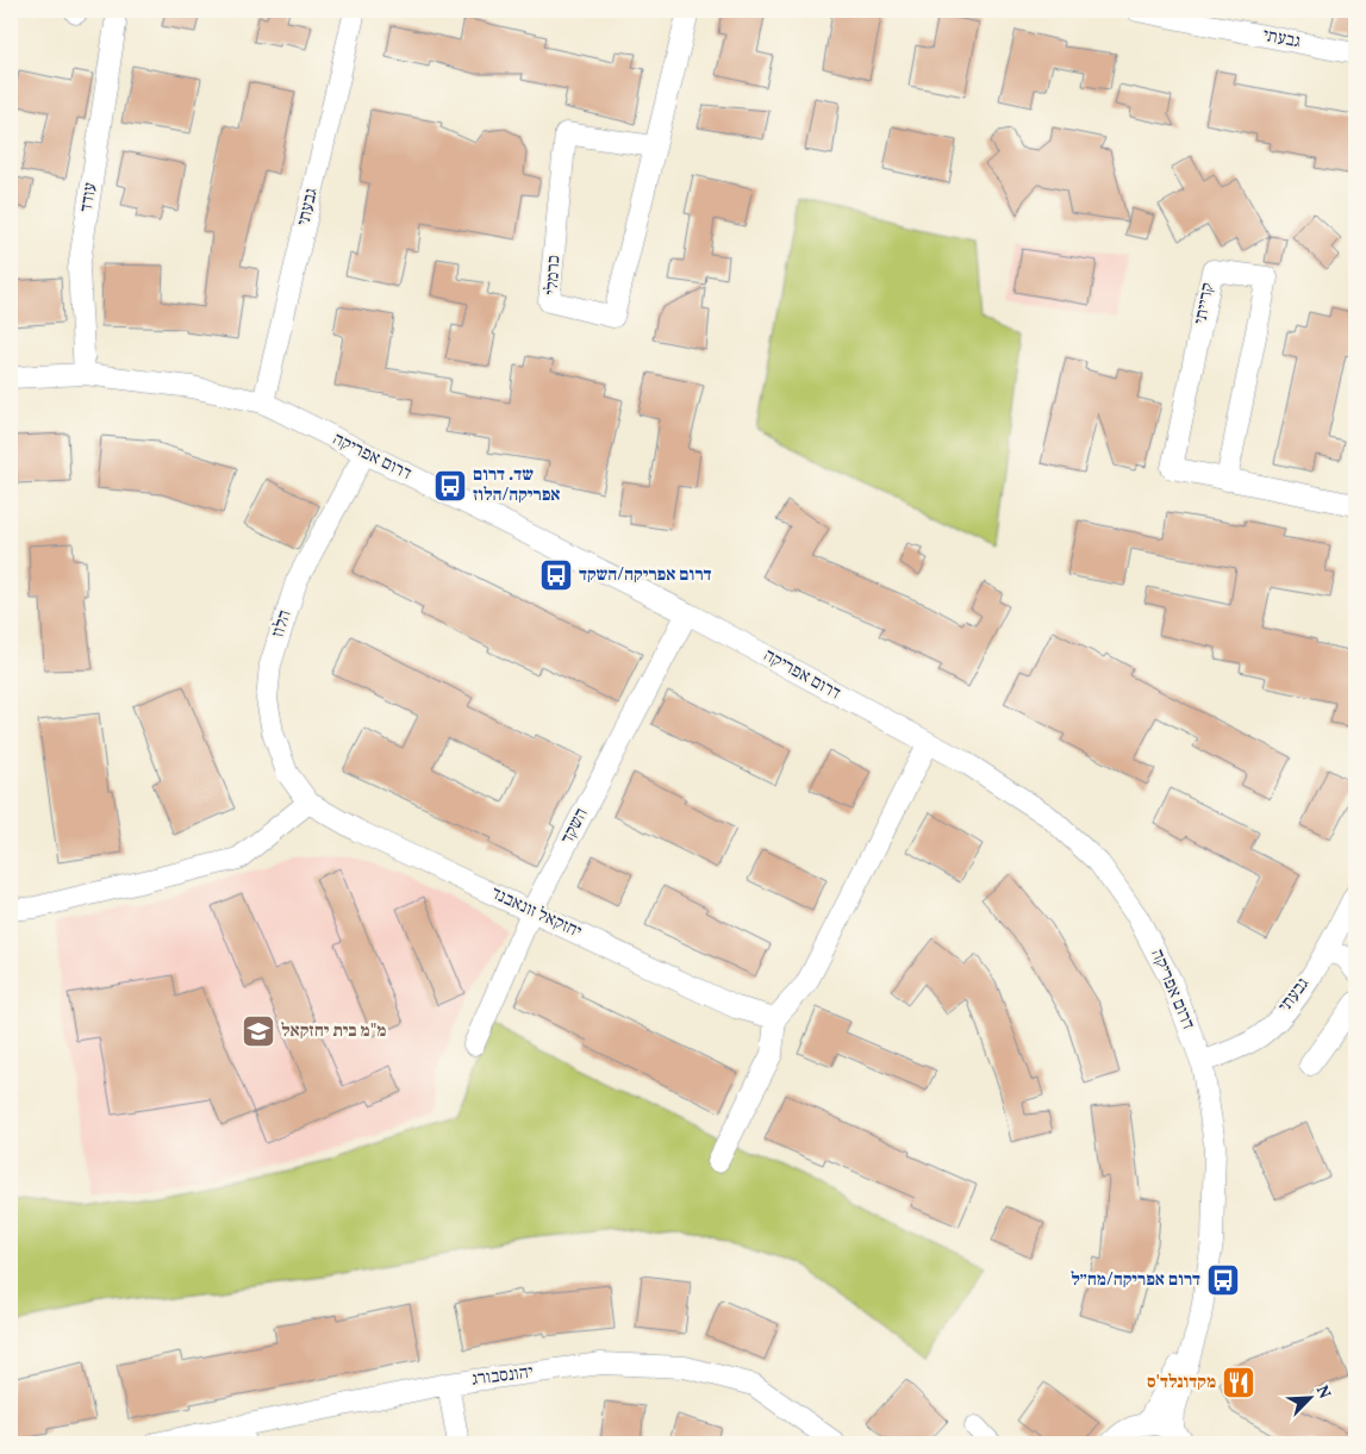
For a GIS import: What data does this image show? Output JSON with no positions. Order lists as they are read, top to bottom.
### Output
{
  "streets": {
    "street": [
      "גבעתי",
      "עודד",
      "כרמלי",
      "קרייתי",
      "דרום אפריקה",
      "הלוז",
      "השקד",
      "יחזקאל זונאבנד",
      "יהונסבורג"
    ]
  },
  "crossings": [
    ["גבעתי", "דרום אפריקה"],
    ["עודד", "דרום אפריקה"],
    ["דרום אפריקה", "הלוז"],
    ["דרום אפריקה", "השקד"],
    ["הלוז", "יחזקאל זונאבנד"],
    ["השקד", "יחזקאל זונאבנד"]
  ],
  "places": {
    "bus stop": ["שד. דרום אפריקה/הלוז", "דרום אפריקה/השקד", "דרום אפריקה/מח״ל"],
    "school or university": ["מ\"מ בית יחזקאל"],
    "restaurant": ["מקדונלד'ס"]
  },
  "north": "top right"
}
